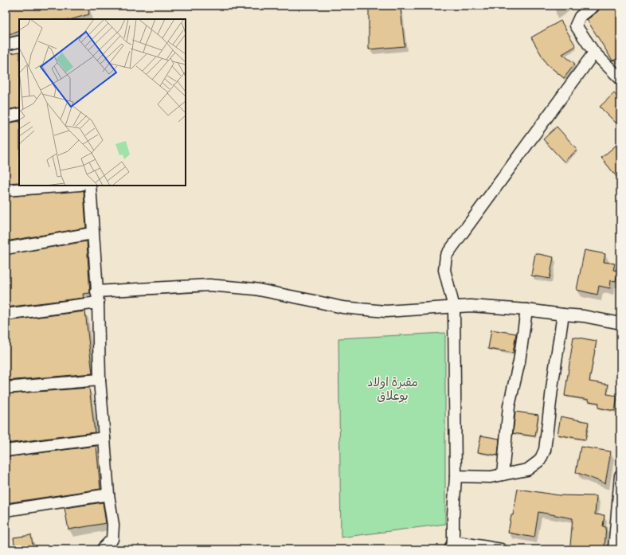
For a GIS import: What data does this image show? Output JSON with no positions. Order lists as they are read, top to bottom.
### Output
{
  "parks": ["مقبرة اولاد بوعلاق"]
}
